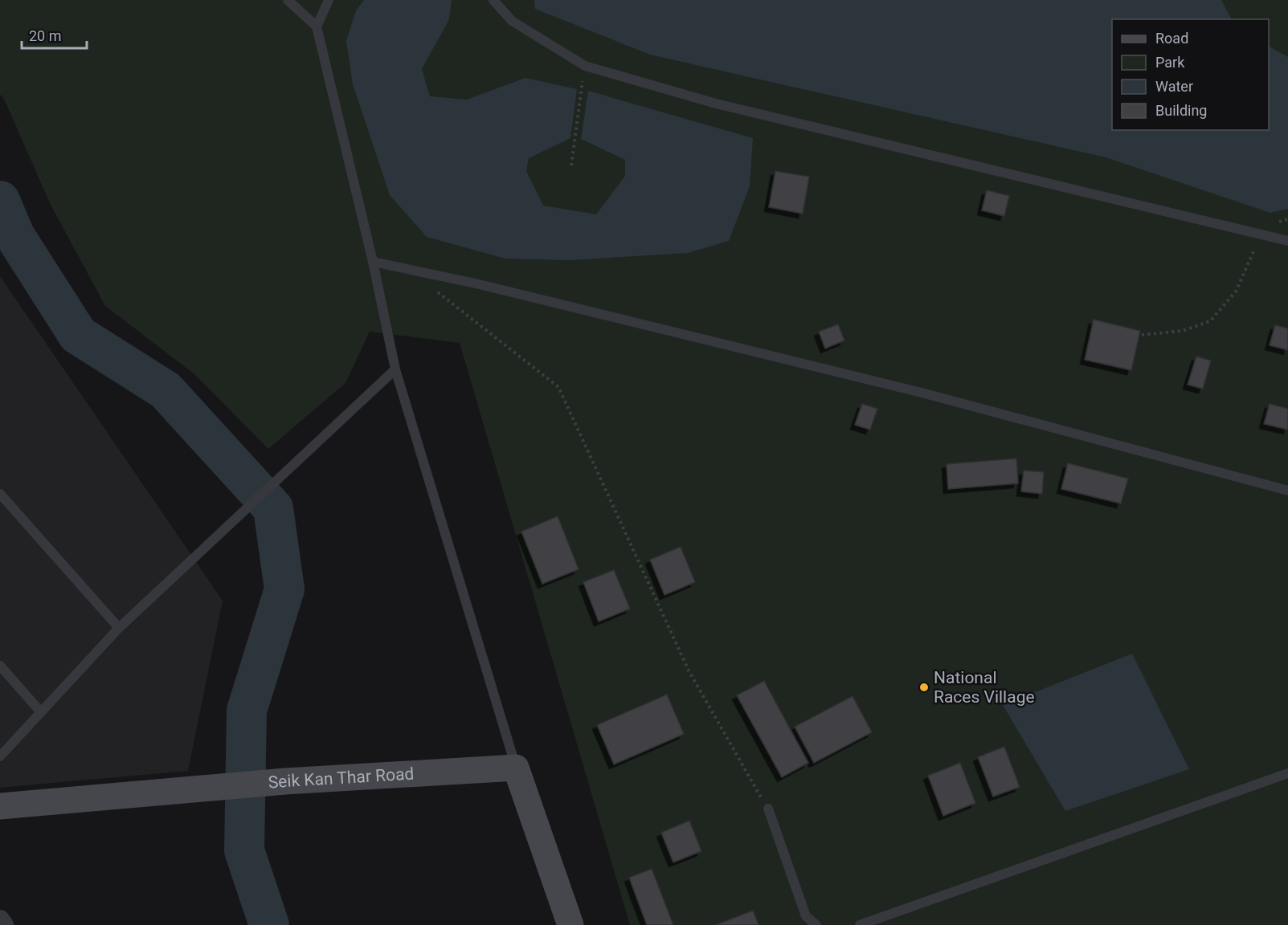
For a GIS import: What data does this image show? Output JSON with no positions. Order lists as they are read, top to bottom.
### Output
{
  "streets": {
    "street": ["Seik Kan Thar Road"]
  },
  "places": ["National Races Village"],
  "legend": [
    "Road",
    "Park",
    "Water",
    "Building"
  ],
  "scale_bar": "20 m"
}
